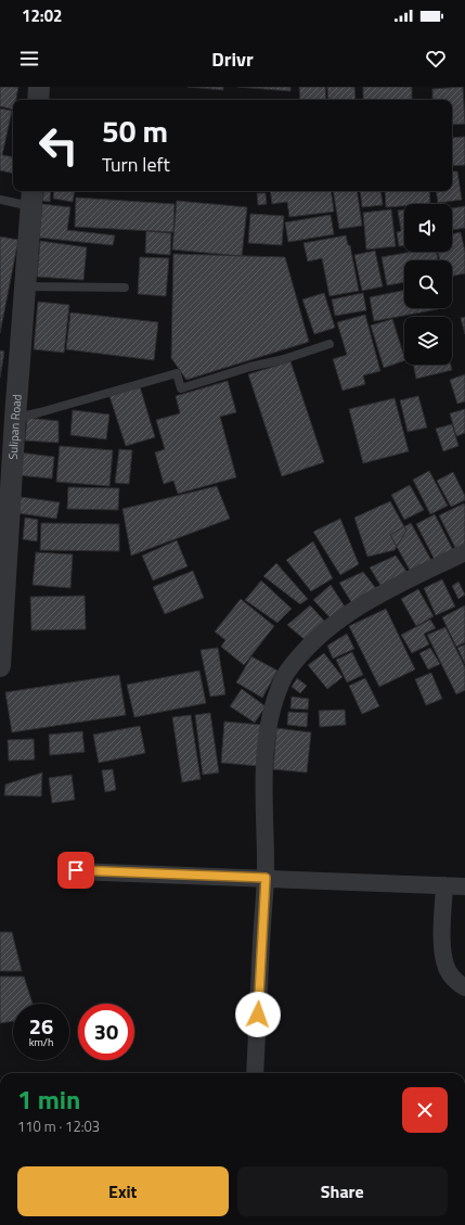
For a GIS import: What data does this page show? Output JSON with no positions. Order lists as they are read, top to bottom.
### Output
{
  "streets": {
    "street": ["Sulipan Road"]
  },
  "page": {
    "status": "12:02",
    "header": "Drivr",
    "turn": ["50 m", "Turn left"],
    "speed": "26 km/h",
    "limit": "30",
    "heading": ["1 min", "110 m · 12:03"],
    "buttons": ["Exit", "Share"]
  }
}
